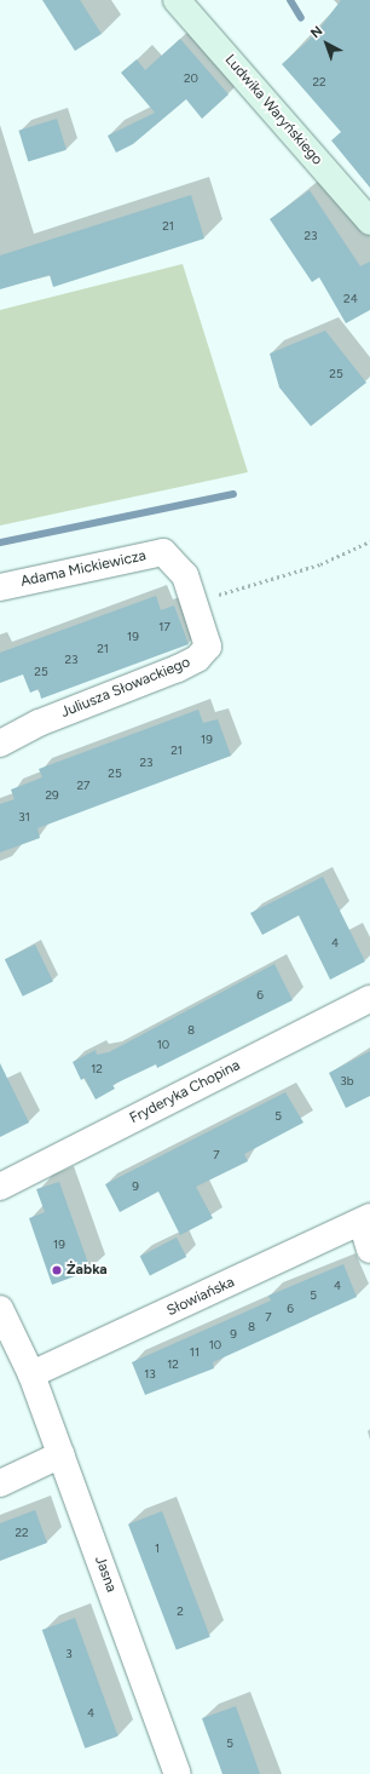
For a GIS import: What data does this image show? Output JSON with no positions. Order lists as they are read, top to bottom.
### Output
{
  "streets": {
    "main road": ["Ludwika Waryńskiego"],
    "street": [
      "Adama Mickiewicza",
      "Juliusza Słowackiego",
      "Fryderyka Chopina",
      "Słowiańska",
      "Jasna"
    ]
  },
  "crossings": [
    ["Adama Mickiewicza", "Juliusza Słowackiego"],
    ["Słowiańska", "Jasna"]
  ],
  "places": ["Żabka"],
  "house_numbers": [
    "20",
    "22",
    "21",
    "23",
    "24",
    "25",
    "17",
    "19",
    "21",
    "23",
    "25",
    "19",
    "21",
    "23",
    "25",
    "27",
    "29",
    "31",
    "4",
    "6",
    "8",
    "10",
    "12",
    "3b",
    "5",
    "7",
    "9",
    "19",
    "4",
    "5",
    "6",
    "7",
    "8",
    "9",
    "10",
    "11",
    "12",
    "13",
    "22",
    "1",
    "2",
    "3",
    "4",
    "5"
  ],
  "north": "top left"
}
